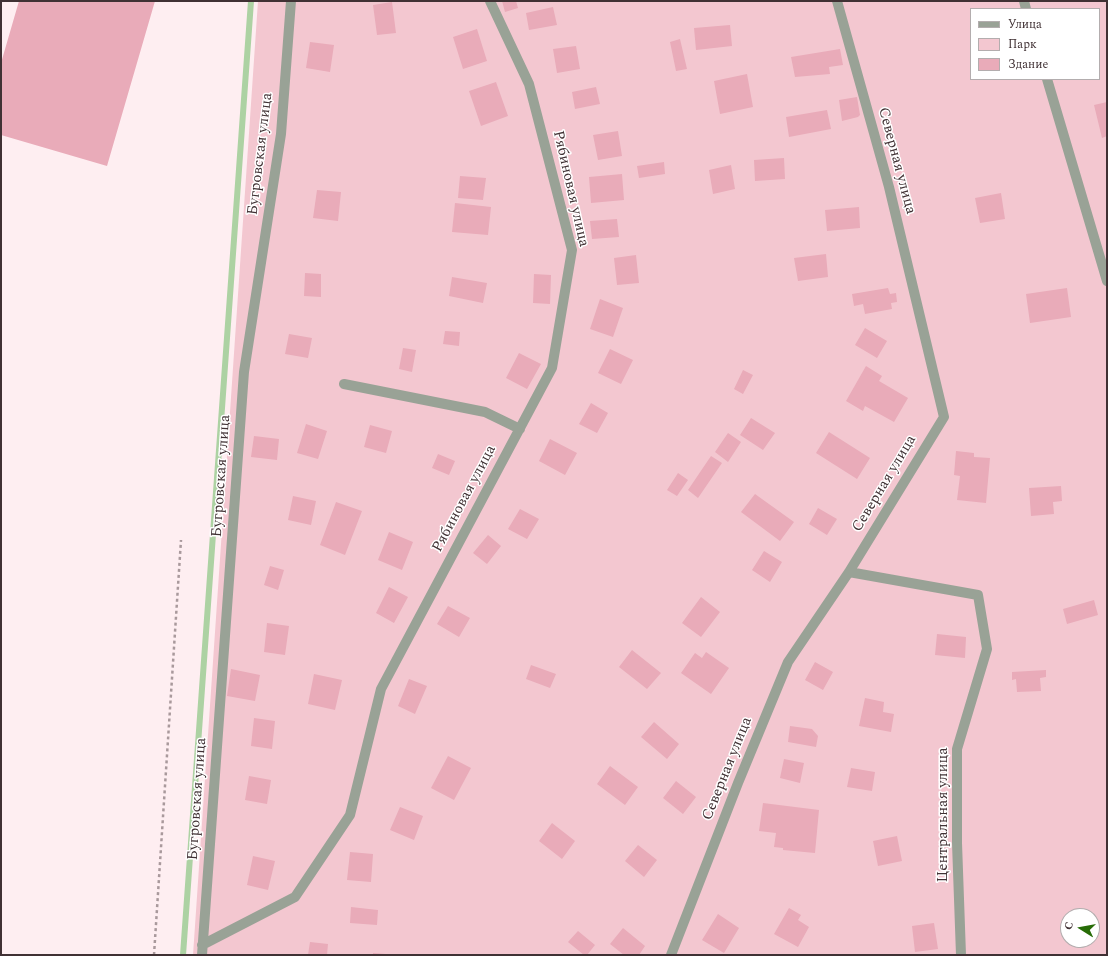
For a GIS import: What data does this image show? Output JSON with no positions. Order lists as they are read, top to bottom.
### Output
{
  "streets": {
    "street": [
      "Бугровская улица",
      "Северная улица",
      "Рябиновая улица",
      "Центральная улица"
    ]
  },
  "crossings": [
    ["Бугровская улица", "Рябиновая улица"],
    ["Северная улица", "Центральная улица"]
  ],
  "legend": ["Улица", "Парк", "Здание"],
  "north": "left"
}
